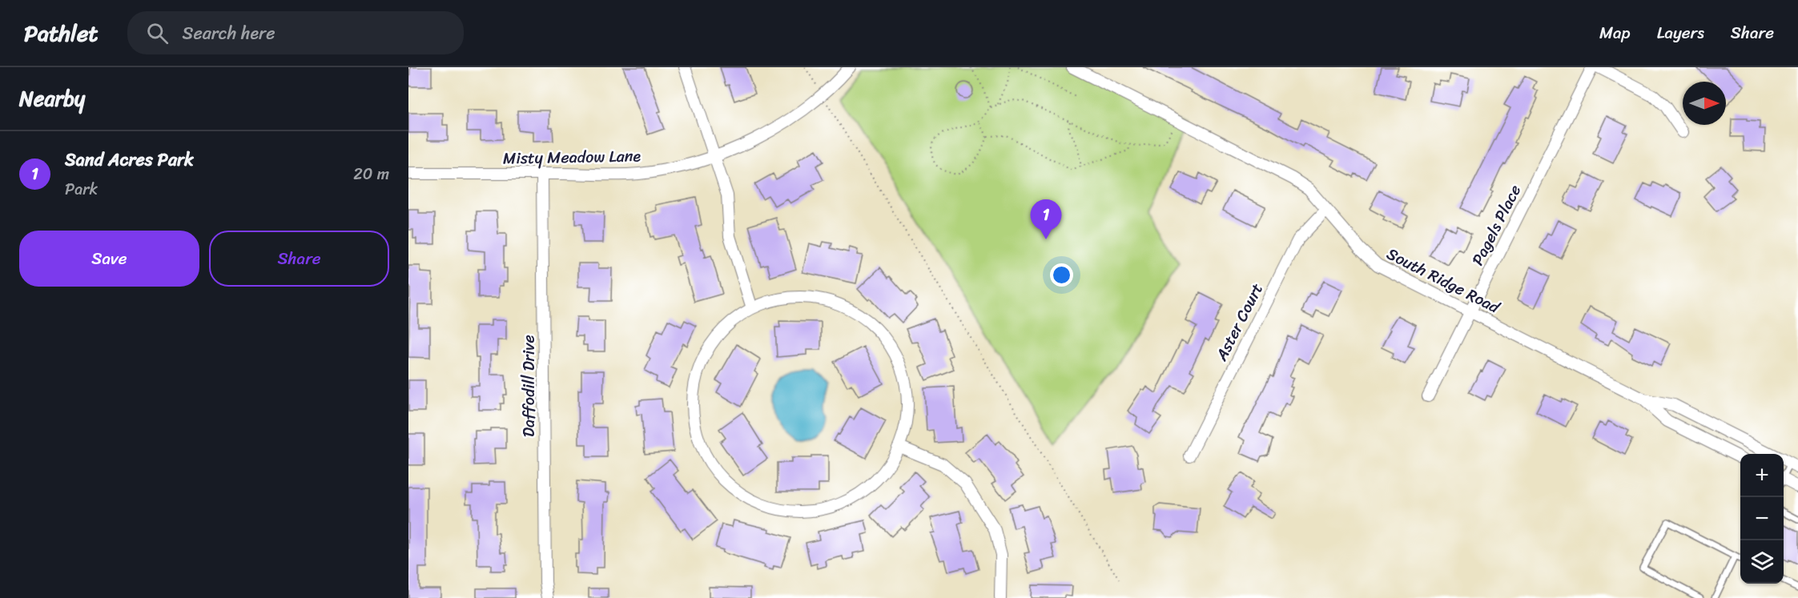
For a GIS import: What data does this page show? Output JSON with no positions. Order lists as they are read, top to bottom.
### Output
{
  "streets": {
    "street": [
      "Misty Meadow Lane",
      "Pagels Place",
      "South Ridge Road",
      "Aster Court",
      "Daffodill Drive"
    ]
  },
  "crossings": [
    ["Misty Meadow Lane", "Daffodill Drive"],
    ["Pagels Place", "South Ridge Road"],
    ["South Ridge Road", "Aster Court"]
  ],
  "north": "right",
  "page": {
    "header": "Pathlet",
    "search": "Search here",
    "nav": ["Map", "Layers", "Share"],
    "heading": "Nearby",
    "list": [
      {
        "mark": "1",
        "name": "Sand Acres Park",
        "note": "Park",
        "value": "20 m"
      }
    ],
    "pins": "1",
    "buttons": ["Save", "Share"],
    "map_buttons": ["+", "−"]
  }
}
